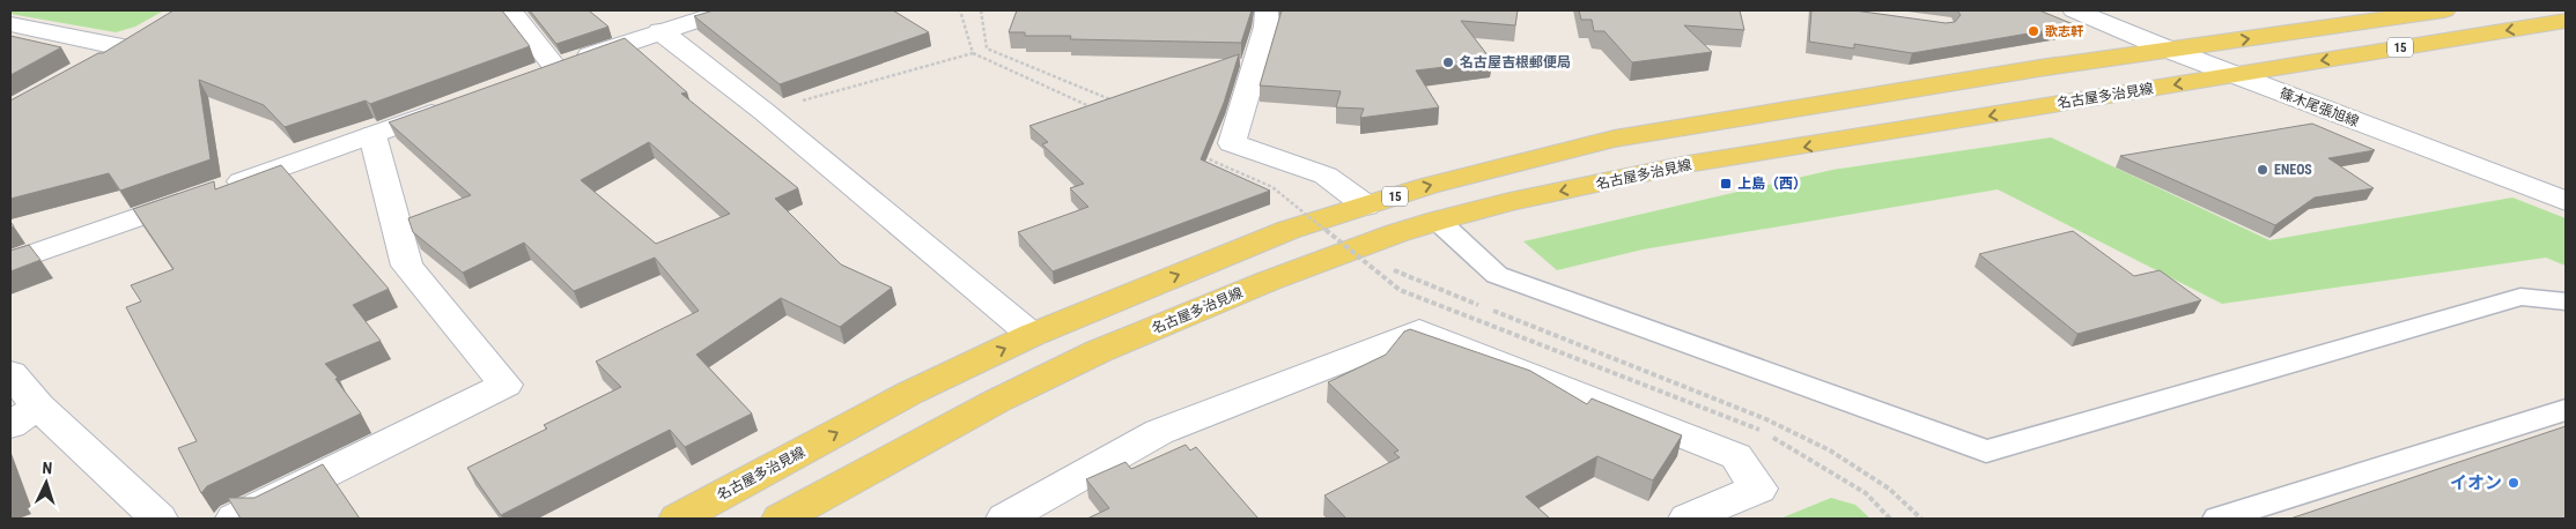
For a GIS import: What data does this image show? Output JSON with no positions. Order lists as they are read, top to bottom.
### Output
{
  "streets": {
    "main road": ["15", "名古屋多治見線"],
    "street": ["篠木尾張旭線"]
  },
  "crossings": [
    ["名古屋多治見線", "篠木尾張旭線"]
  ],
  "places": {
    "other": [
      "歌志軒",
      "名古屋吉根郵便局",
      "ENEOS",
      "イオン"
    ],
    "transit": ["上島（西）"]
  },
  "north": "top"
}
